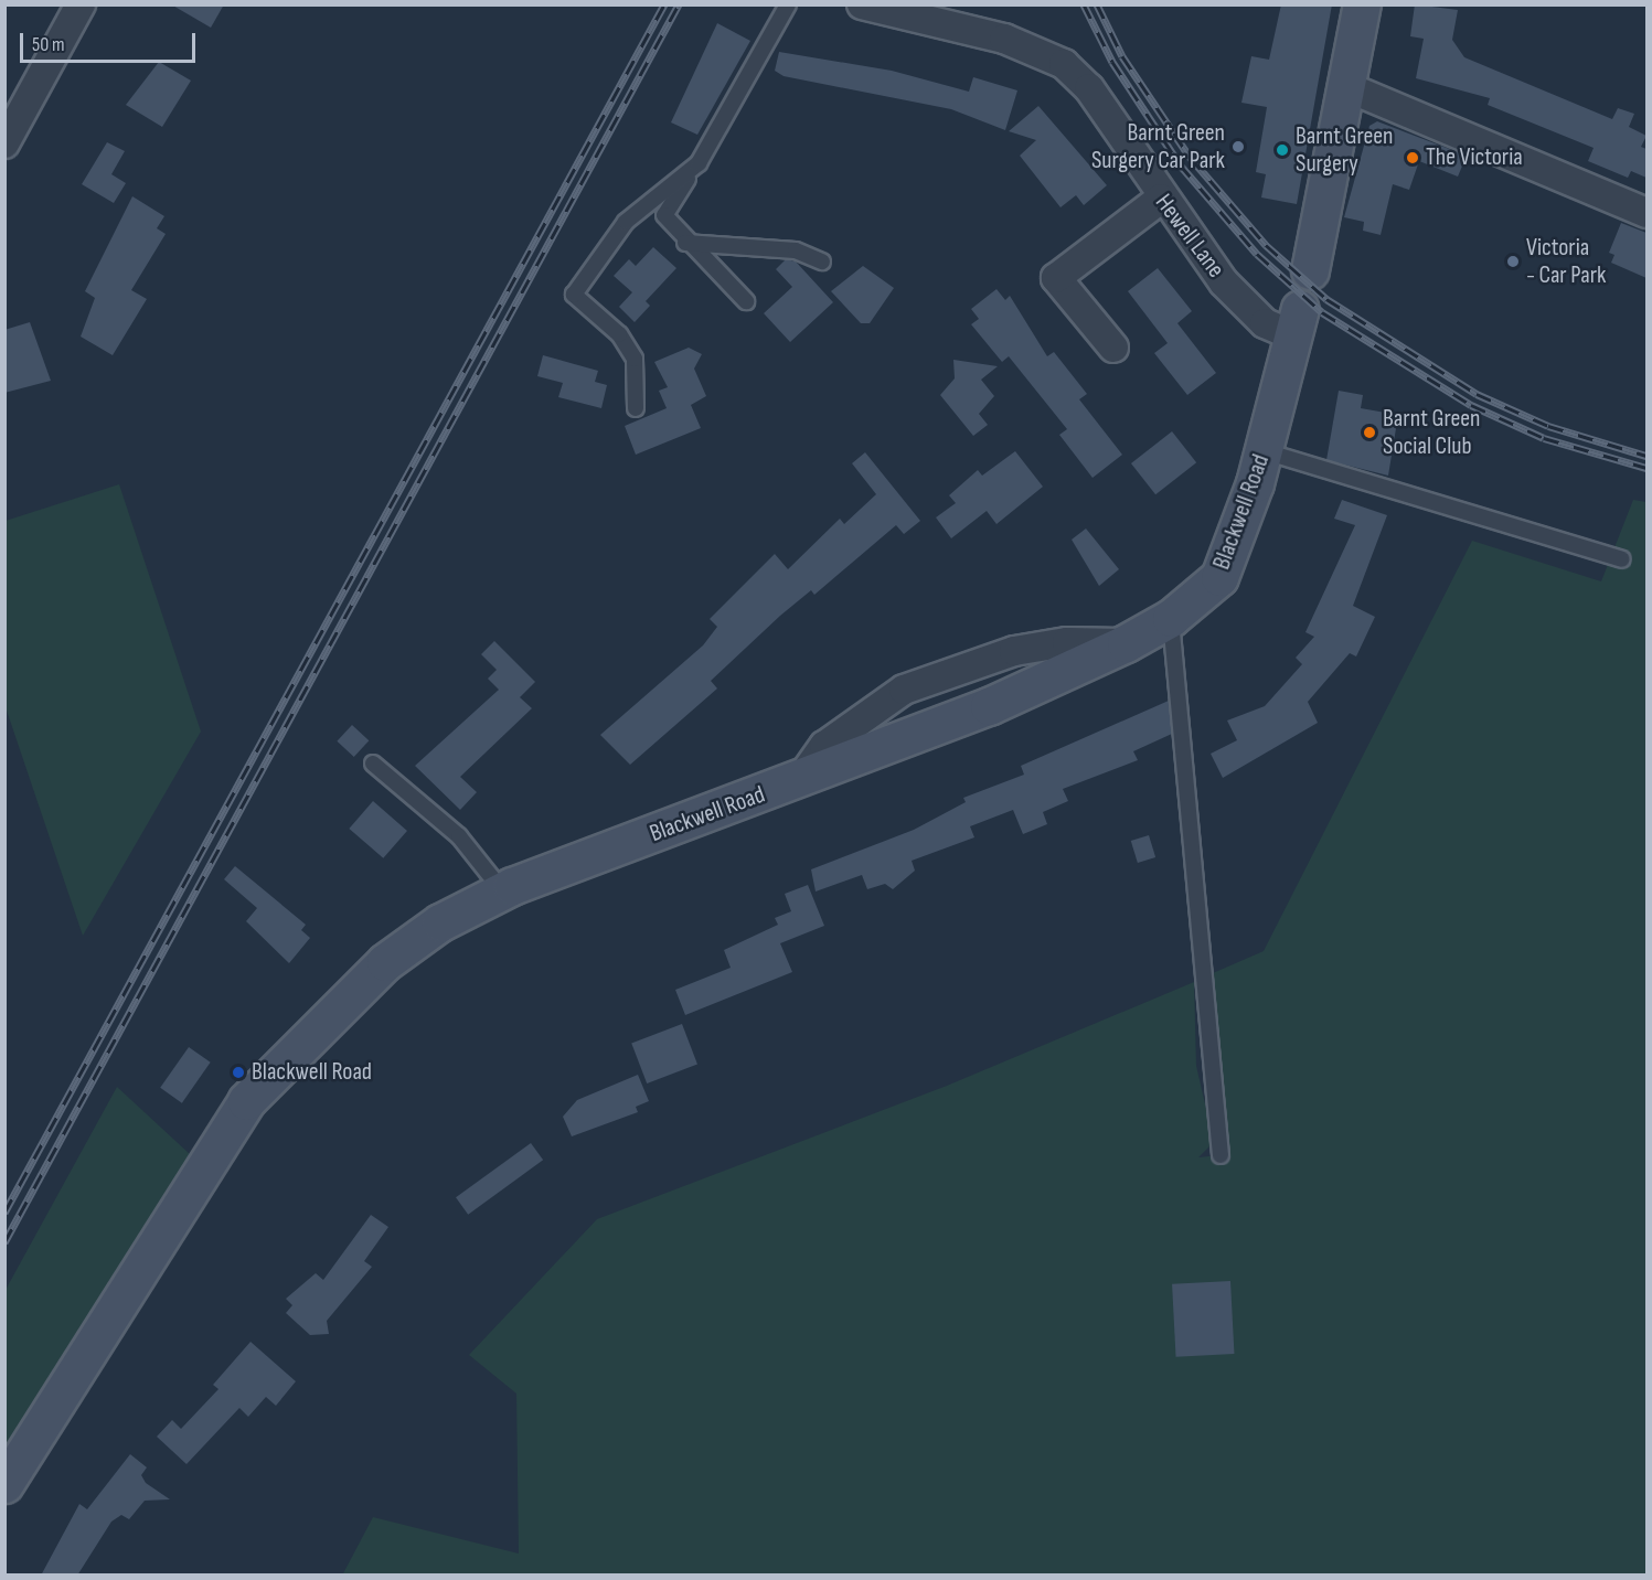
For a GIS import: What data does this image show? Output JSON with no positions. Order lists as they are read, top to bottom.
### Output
{
  "streets": {
    "street": ["Hewell Lane", "Blackwell Road"]
  },
  "crossings": [
    ["Hewell Lane", "Blackwell Road"]
  ],
  "places": [
    "Barnt Green Surgery Car Park",
    "Barnt Green Surgery",
    "The Victoria",
    "Victoria - Car Park",
    "Barnt Green Social Club",
    "Blackwell Road"
  ],
  "scale_bar": "50 m"
}
